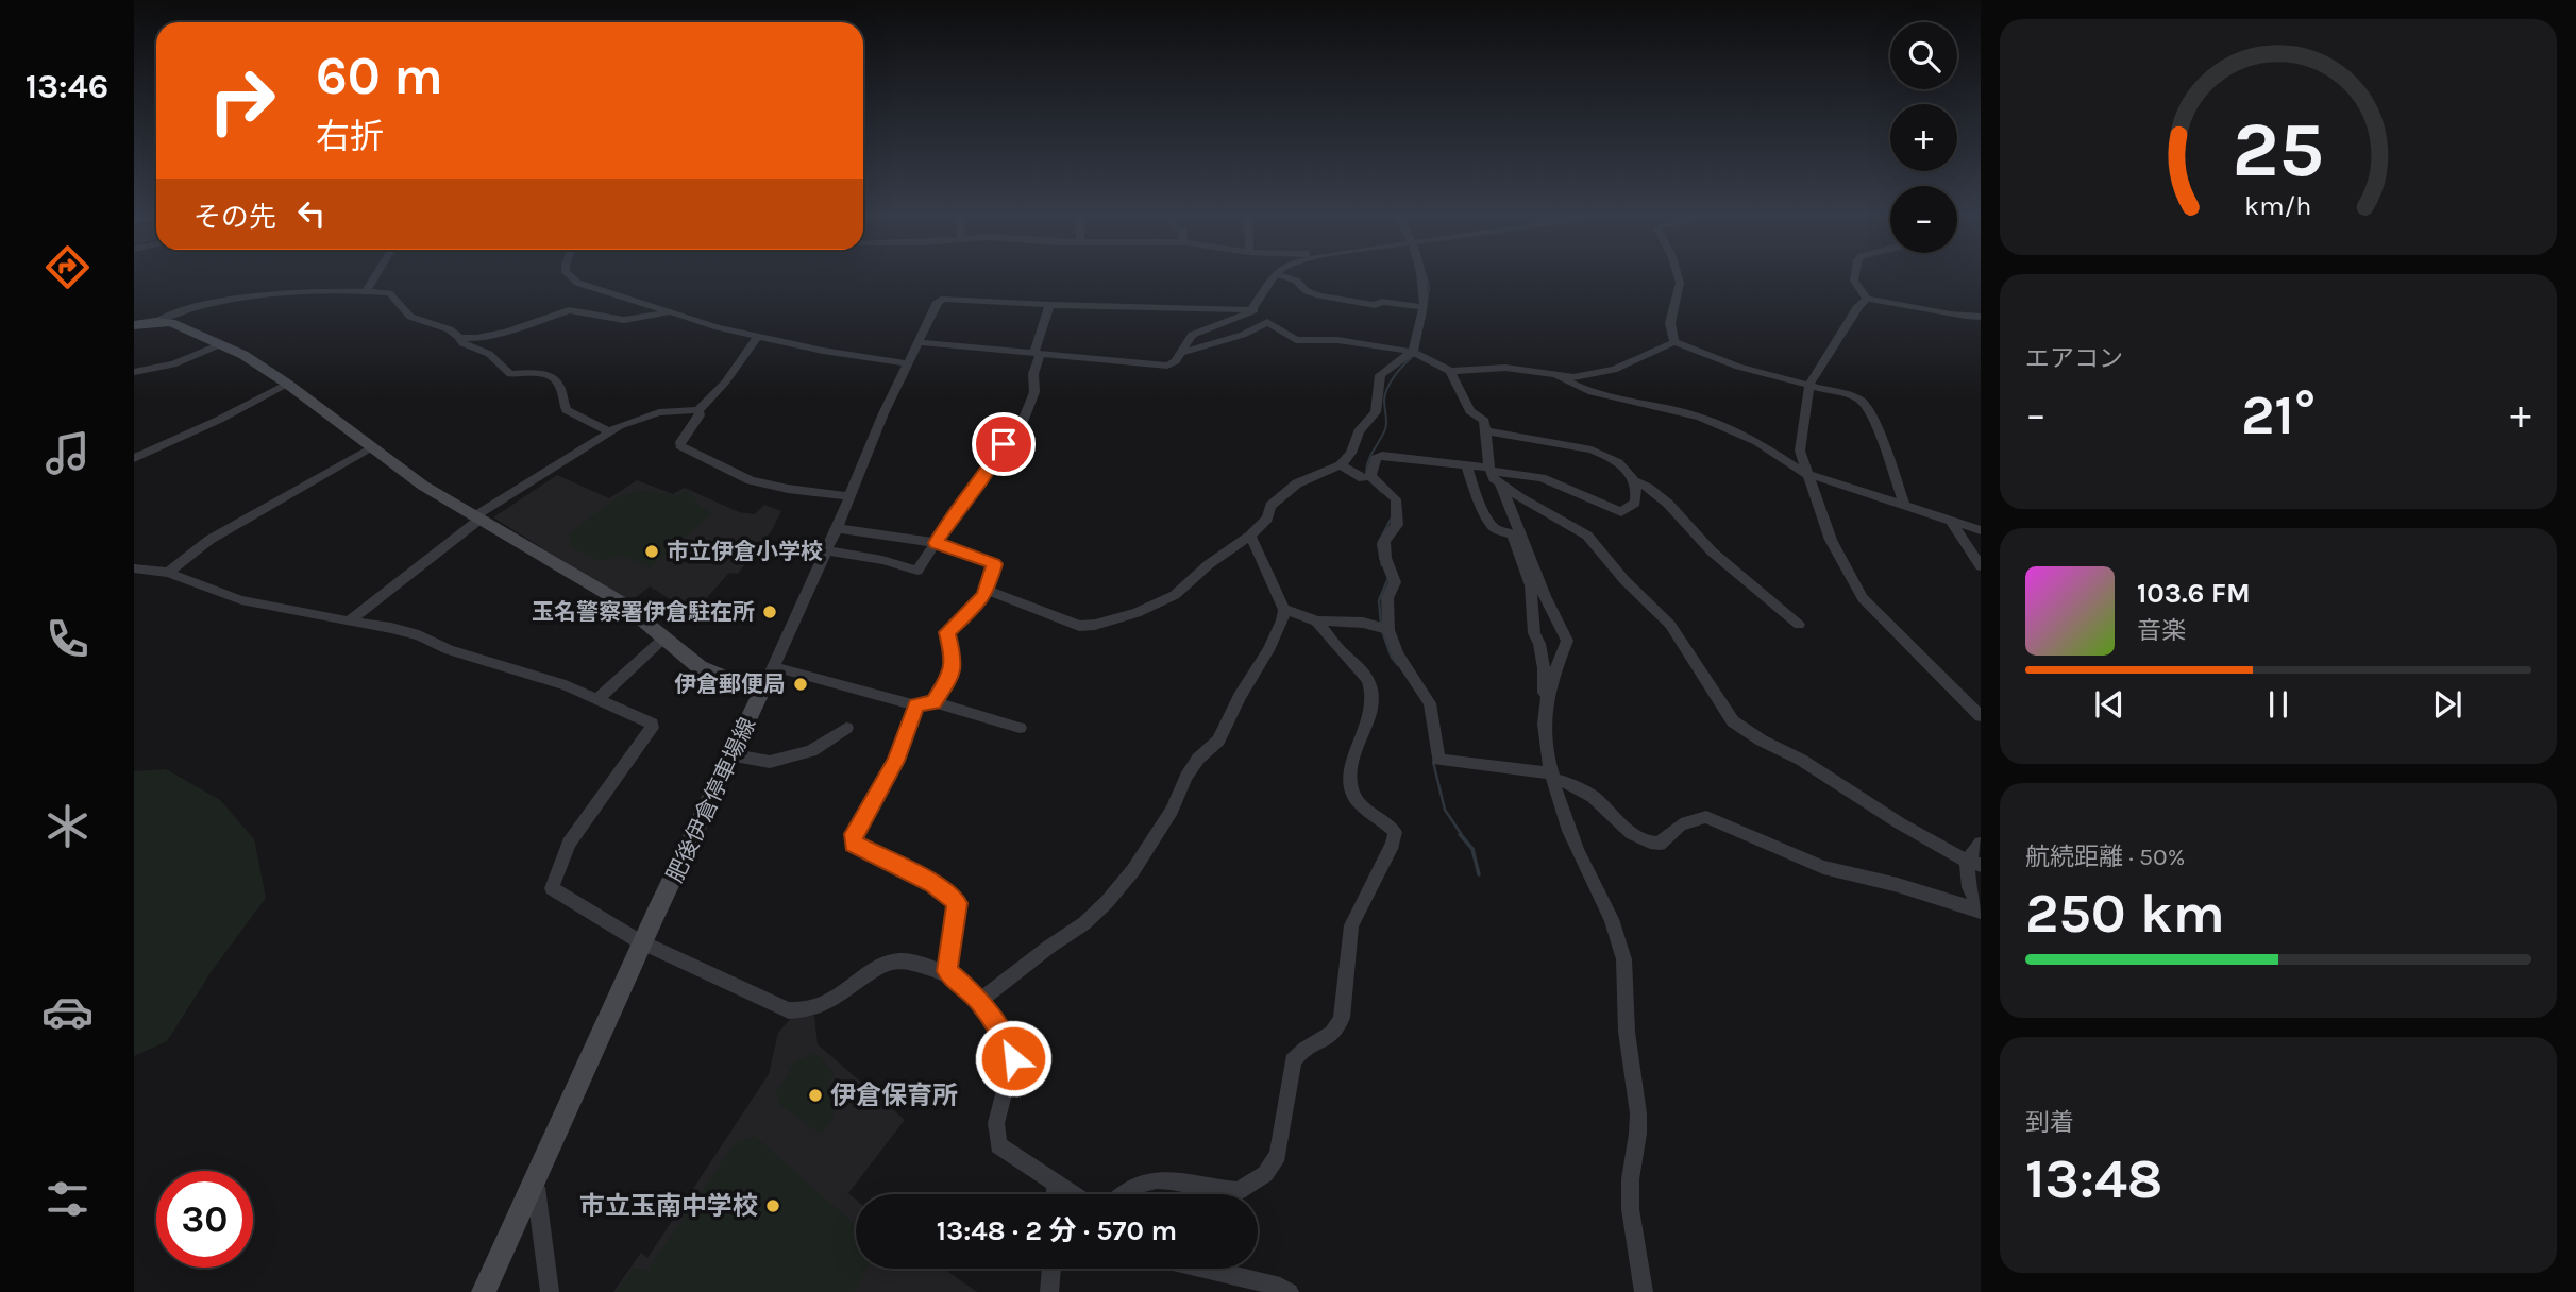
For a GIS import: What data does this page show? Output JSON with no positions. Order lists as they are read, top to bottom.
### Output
{
  "streets": {
    "main road": ["肥後伊倉停車場線"]
  },
  "places": [
    "市立伊倉小学校",
    "玉名警察署伊倉駐在所",
    "伊倉郵便局",
    "伊倉保育所",
    "市立玉南中学校"
  ],
  "page": {
    "tabs": "13:46",
    "map_buttons": ["+", "−"],
    "turn": ["60 m", "右折"],
    "then": "その先",
    "tile": [
      "エアコン",
      ["航続距離 · 50%", "250 km"],
      ["到着", "13:48"]
    ],
    "heat": ["−", "21°", "+"],
    "song": ["103.6 FM", "音楽"],
    "limit": "30",
    "trip": "13:48 · 2 分 · 570 m",
    "gauge": ["25", "km/h"]
  }
}
